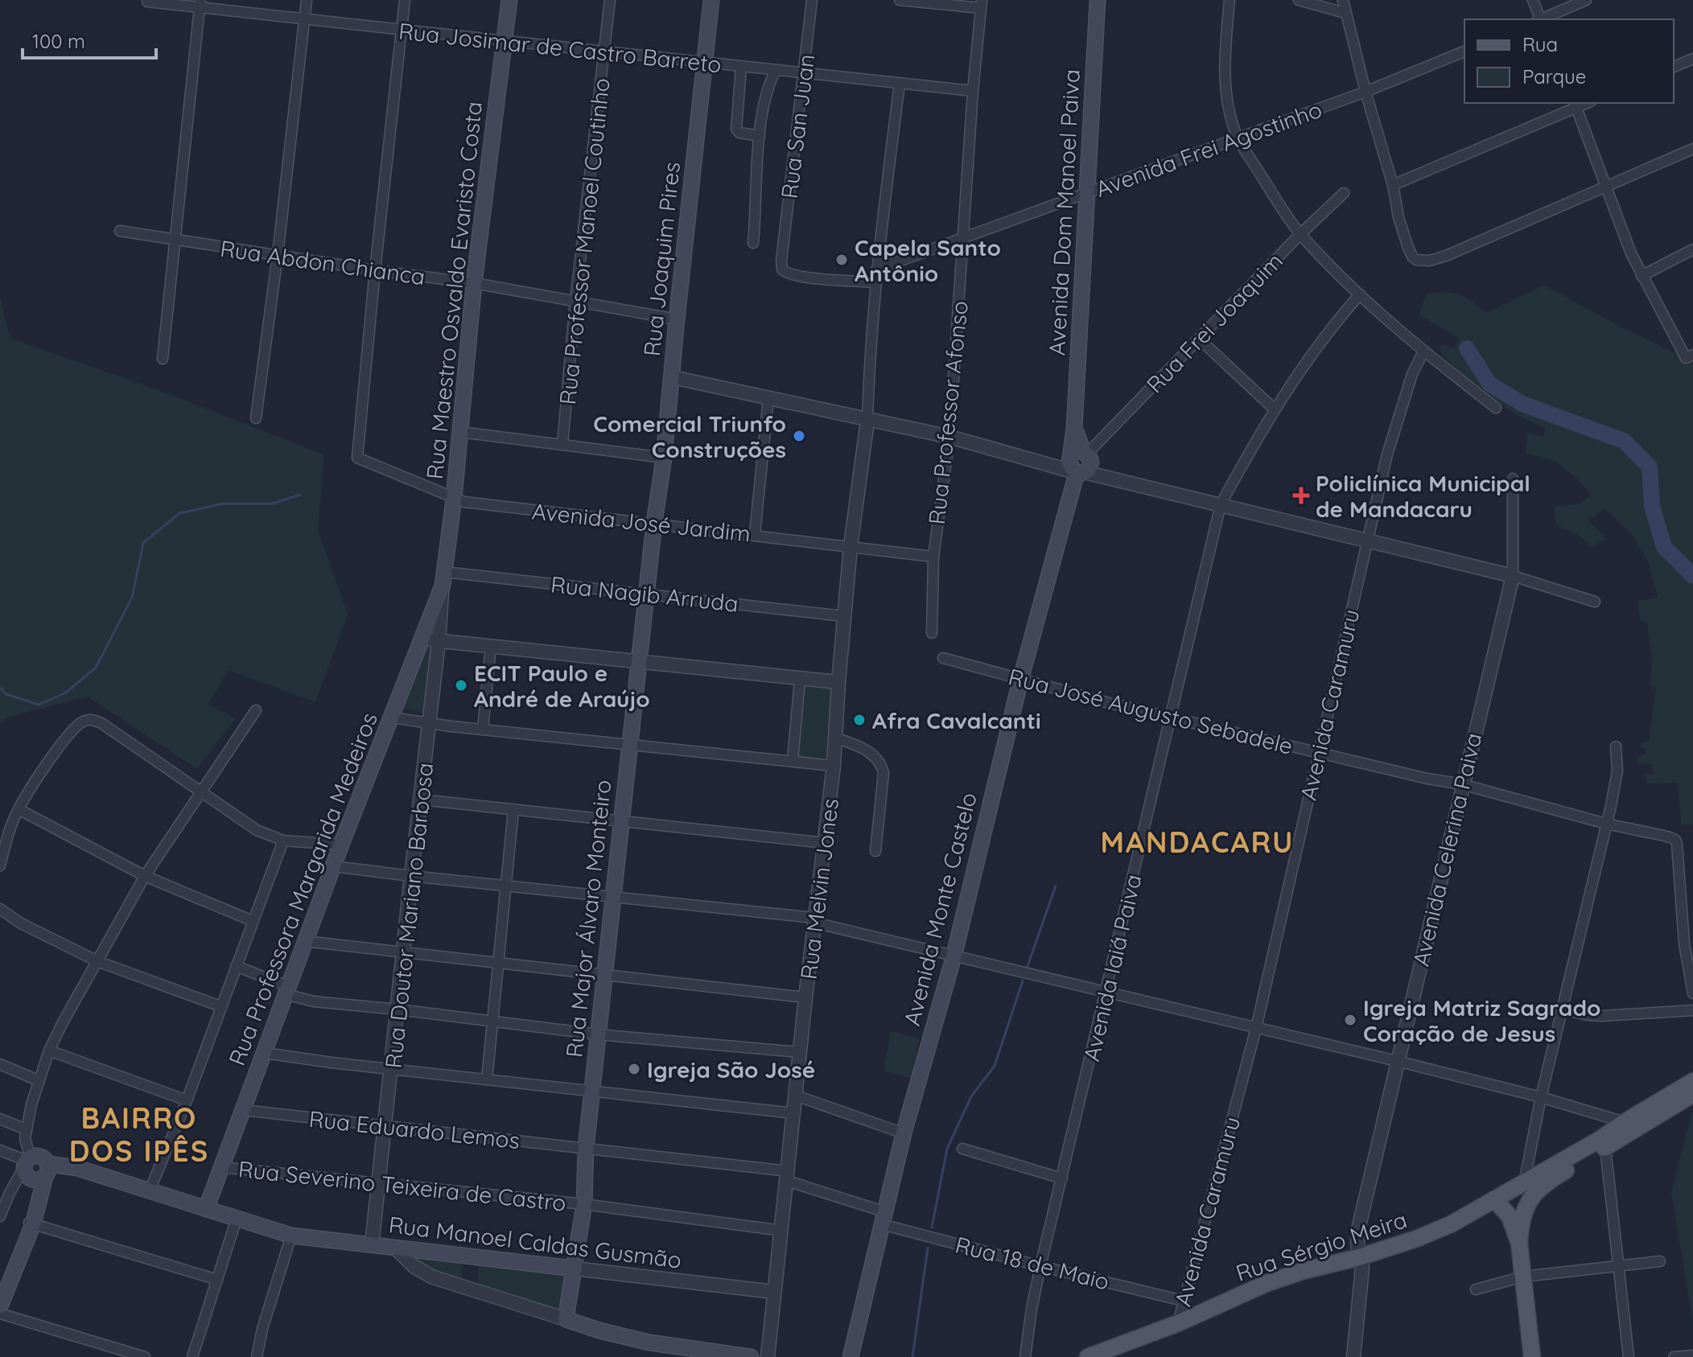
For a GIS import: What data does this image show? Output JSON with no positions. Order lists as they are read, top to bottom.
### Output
{
  "streets": {
    "main road": [
      "Avenida Dom Manoel Paiva",
      "Rua Joaquim Pires",
      "Rua Maestro Osvaldo Evaristo Costa",
      "Rua Professora Margarida Medeiros",
      "Avenida Monte Castelo",
      "Rua Major Álvaro Monteiro",
      "Rua Manoel Caldas Gusmão",
      "Rua Sérgio Meira"
    ],
    "street": [
      "Rua Josimar de Castro Barreto",
      "Rua San Juan",
      "Avenida Frei Agostinho",
      "Rua Professor Manoel Coutinho",
      "Rua Abdon Chianca",
      "Rua Frei Joaquim",
      "Rua Professor Afonso",
      "Avenida José Jardim",
      "Rua Nagib Arruda",
      "Avenida Caramuru",
      "Rua José Augusto Sebadele",
      "Avenida Celerina Paiva",
      "Rua Melvin Jones",
      "Rua Doutor Mariano Barbosa",
      "Avenida Iaiá Paiva",
      "Rua Eduardo Lemos",
      "Rua Severino Teixeira de Castro",
      "Rua 18 de Maio"
    ]
  },
  "crossings": [
    ["Rua Josimar de Castro Barreto", "Rua San Juan"],
    ["Rua Josimar de Castro Barreto", "Rua Professor Manoel Coutinho"],
    ["Rua Josimar de Castro Barreto", "Rua Joaquim Pires"],
    ["Rua Josimar de Castro Barreto", "Rua Maestro Osvaldo Evaristo Costa"],
    ["Rua Josimar de Castro Barreto", "Rua Professor Afonso"],
    ["Avenida Frei Agostinho", "Avenida Dom Manoel Paiva"],
    ["Avenida Frei Agostinho", "Rua Professor Afonso"],
    ["Avenida Dom Manoel Paiva", "Rua Frei Joaquim"],
    ["Avenida Dom Manoel Paiva", "Avenida Monte Castelo"],
    ["Rua Professor Manoel Coutinho", "Rua Abdon Chianca"],
    ["Rua Joaquim Pires", "Rua Abdon Chianca"],
    ["Rua Joaquim Pires", "Avenida José Jardim"],
    ["Rua Joaquim Pires", "Rua Major Álvaro Monteiro"],
    ["Rua Abdon Chianca", "Rua Maestro Osvaldo Evaristo Costa"],
    ["Rua Abdon Chianca", "Avenida José Jardim"],
    ["Rua Maestro Osvaldo Evaristo Costa", "Avenida José Jardim"],
    ["Rua Maestro Osvaldo Evaristo Costa", "Rua Nagib Arruda"],
    ["Rua Maestro Osvaldo Evaristo Costa", "Rua Professora Margarida Medeiros"],
    ["Rua Maestro Osvaldo Evaristo Costa", "Rua Doutor Mariano Barbosa"],
    ["Rua Frei Joaquim", "Avenida Monte Castelo"],
    ["Rua Professor Afonso", "Avenida José Jardim"],
    ["Avenida José Jardim", "Rua Melvin Jones"],
    ["Avenida José Jardim", "Rua Major Álvaro Monteiro"],
    ["Rua Nagib Arruda", "Rua Professora Margarida Medeiros"],
    ["Rua Nagib Arruda", "Rua Melvin Jones"],
    ["Rua Nagib Arruda", "Rua Doutor Mariano Barbosa"],
    ["Rua Nagib Arruda", "Rua Major Álvaro Monteiro"],
    ["Avenida Caramuru", "Rua José Augusto Sebadele"],
    ["Avenida Caramuru", "Rua Sérgio Meira"],
    ["Avenida Caramuru", "Rua 18 de Maio"],
    ["Rua José Augusto Sebadele", "Avenida Celerina Paiva"],
    ["Rua José Augusto Sebadele", "Avenida Monte Castelo"],
    ["Rua José Augusto Sebadele", "Avenida Iaiá Paiva"],
    ["Avenida Celerina Paiva", "Rua Sérgio Meira"],
    ["Rua Professora Margarida Medeiros", "Rua Doutor Mariano Barbosa"],
    ["Rua Professora Margarida Medeiros", "Rua Eduardo Lemos"],
    ["Rua Professora Margarida Medeiros", "Rua Severino Teixeira de Castro"],
    ["Rua Professora Margarida Medeiros", "Rua Manoel Caldas Gusmão"],
    ["Rua Melvin Jones", "Rua Eduardo Lemos"],
    ["Rua Melvin Jones", "Rua Severino Teixeira de Castro"],
    ["Rua Melvin Jones", "Rua Manoel Caldas Gusmão"],
    ["Rua Melvin Jones", "Rua 18 de Maio"],
    ["Avenida Monte Castelo", "Rua 18 de Maio"],
    ["Rua Doutor Mariano Barbosa", "Rua Eduardo Lemos"],
    ["Rua Doutor Mariano Barbosa", "Rua Severino Teixeira de Castro"],
    ["Rua Doutor Mariano Barbosa", "Rua Manoel Caldas Gusmão"],
    ["Rua Major Álvaro Monteiro", "Rua Eduardo Lemos"],
    ["Rua Major Álvaro Monteiro", "Rua Severino Teixeira de Castro"],
    ["Rua Major Álvaro Monteiro", "Rua Manoel Caldas Gusmão"],
    ["Avenida Iaiá Paiva", "Rua 18 de Maio"],
    ["Rua Eduardo Lemos", "Rua 18 de Maio"]
  ],
  "districts": ["MANDACARU", "BAIRRO DOS IPÊS"],
  "places": {
    "other": [
      "Capela Santo Antônio",
      "Comercial Triunfo Construções",
      "ECIT Paulo e André de Araújo",
      "Afra Cavalcanti",
      "Igreja Matriz Sagrado Coração de Jesus",
      "Igreja São José"
    ],
    "health": ["Policlínica Municipal de Mandacaru"]
  },
  "legend": ["Rua", "Parque"],
  "scale_bar": "100 m"
}
